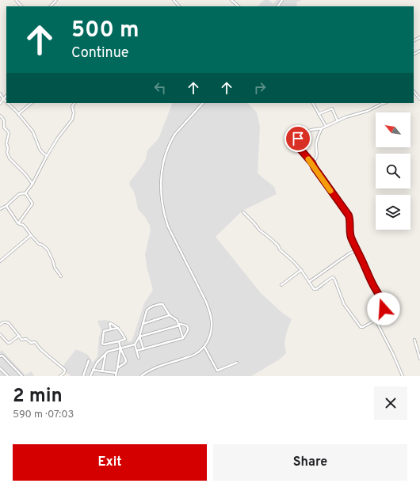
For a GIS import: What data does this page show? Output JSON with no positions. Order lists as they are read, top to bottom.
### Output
{
  "north": "top left",
  "page": {
    "turn": ["500 m", "Continue"],
    "heading": ["2 min", "590 m · 07:03"],
    "buttons": ["Exit", "Share"]
  }
}
